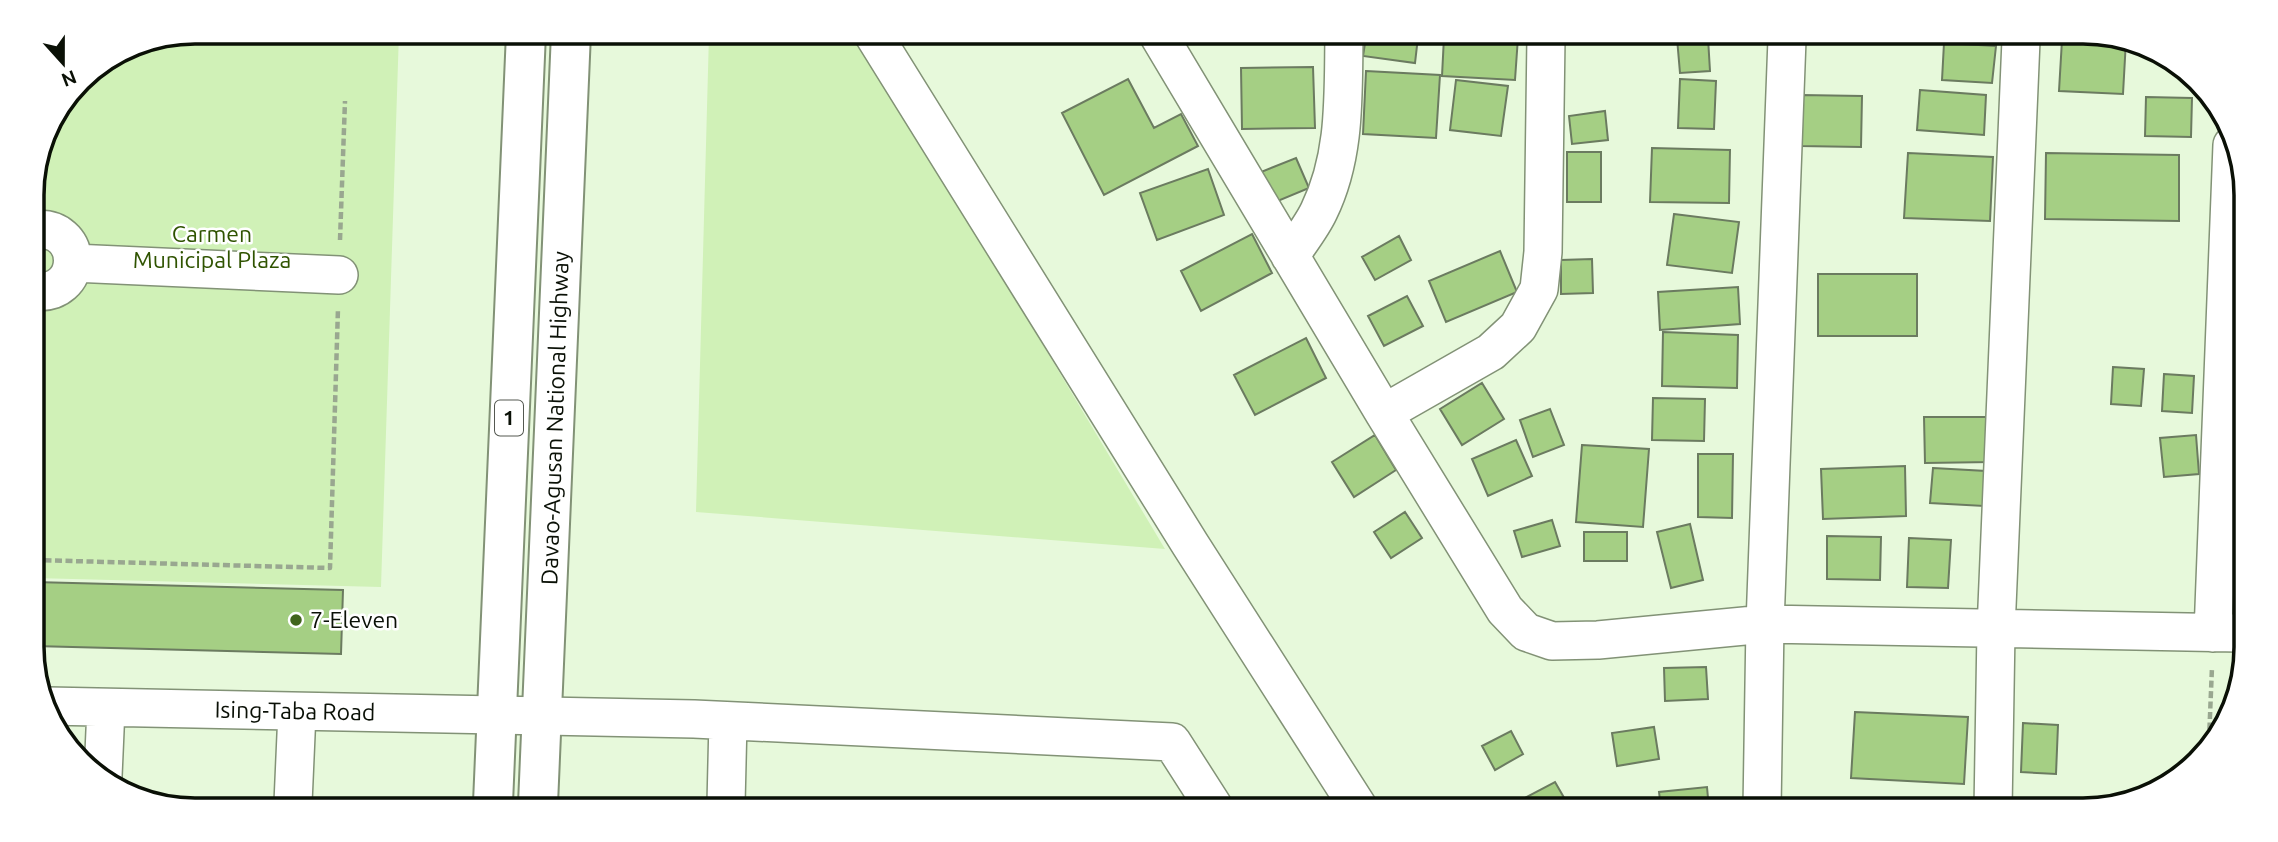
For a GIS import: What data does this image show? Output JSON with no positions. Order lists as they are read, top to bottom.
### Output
{
  "streets": {
    "highway": ["1", "Davao-Agusan National Highway"],
    "street": ["Ising-Taba Road"]
  },
  "crossings": [
    ["Davao-Agusan National Highway", "Ising-Taba Road"]
  ],
  "parks": ["Carmen Municipal Plaza"],
  "places": ["7-Eleven"],
  "north": "bottom"
}
